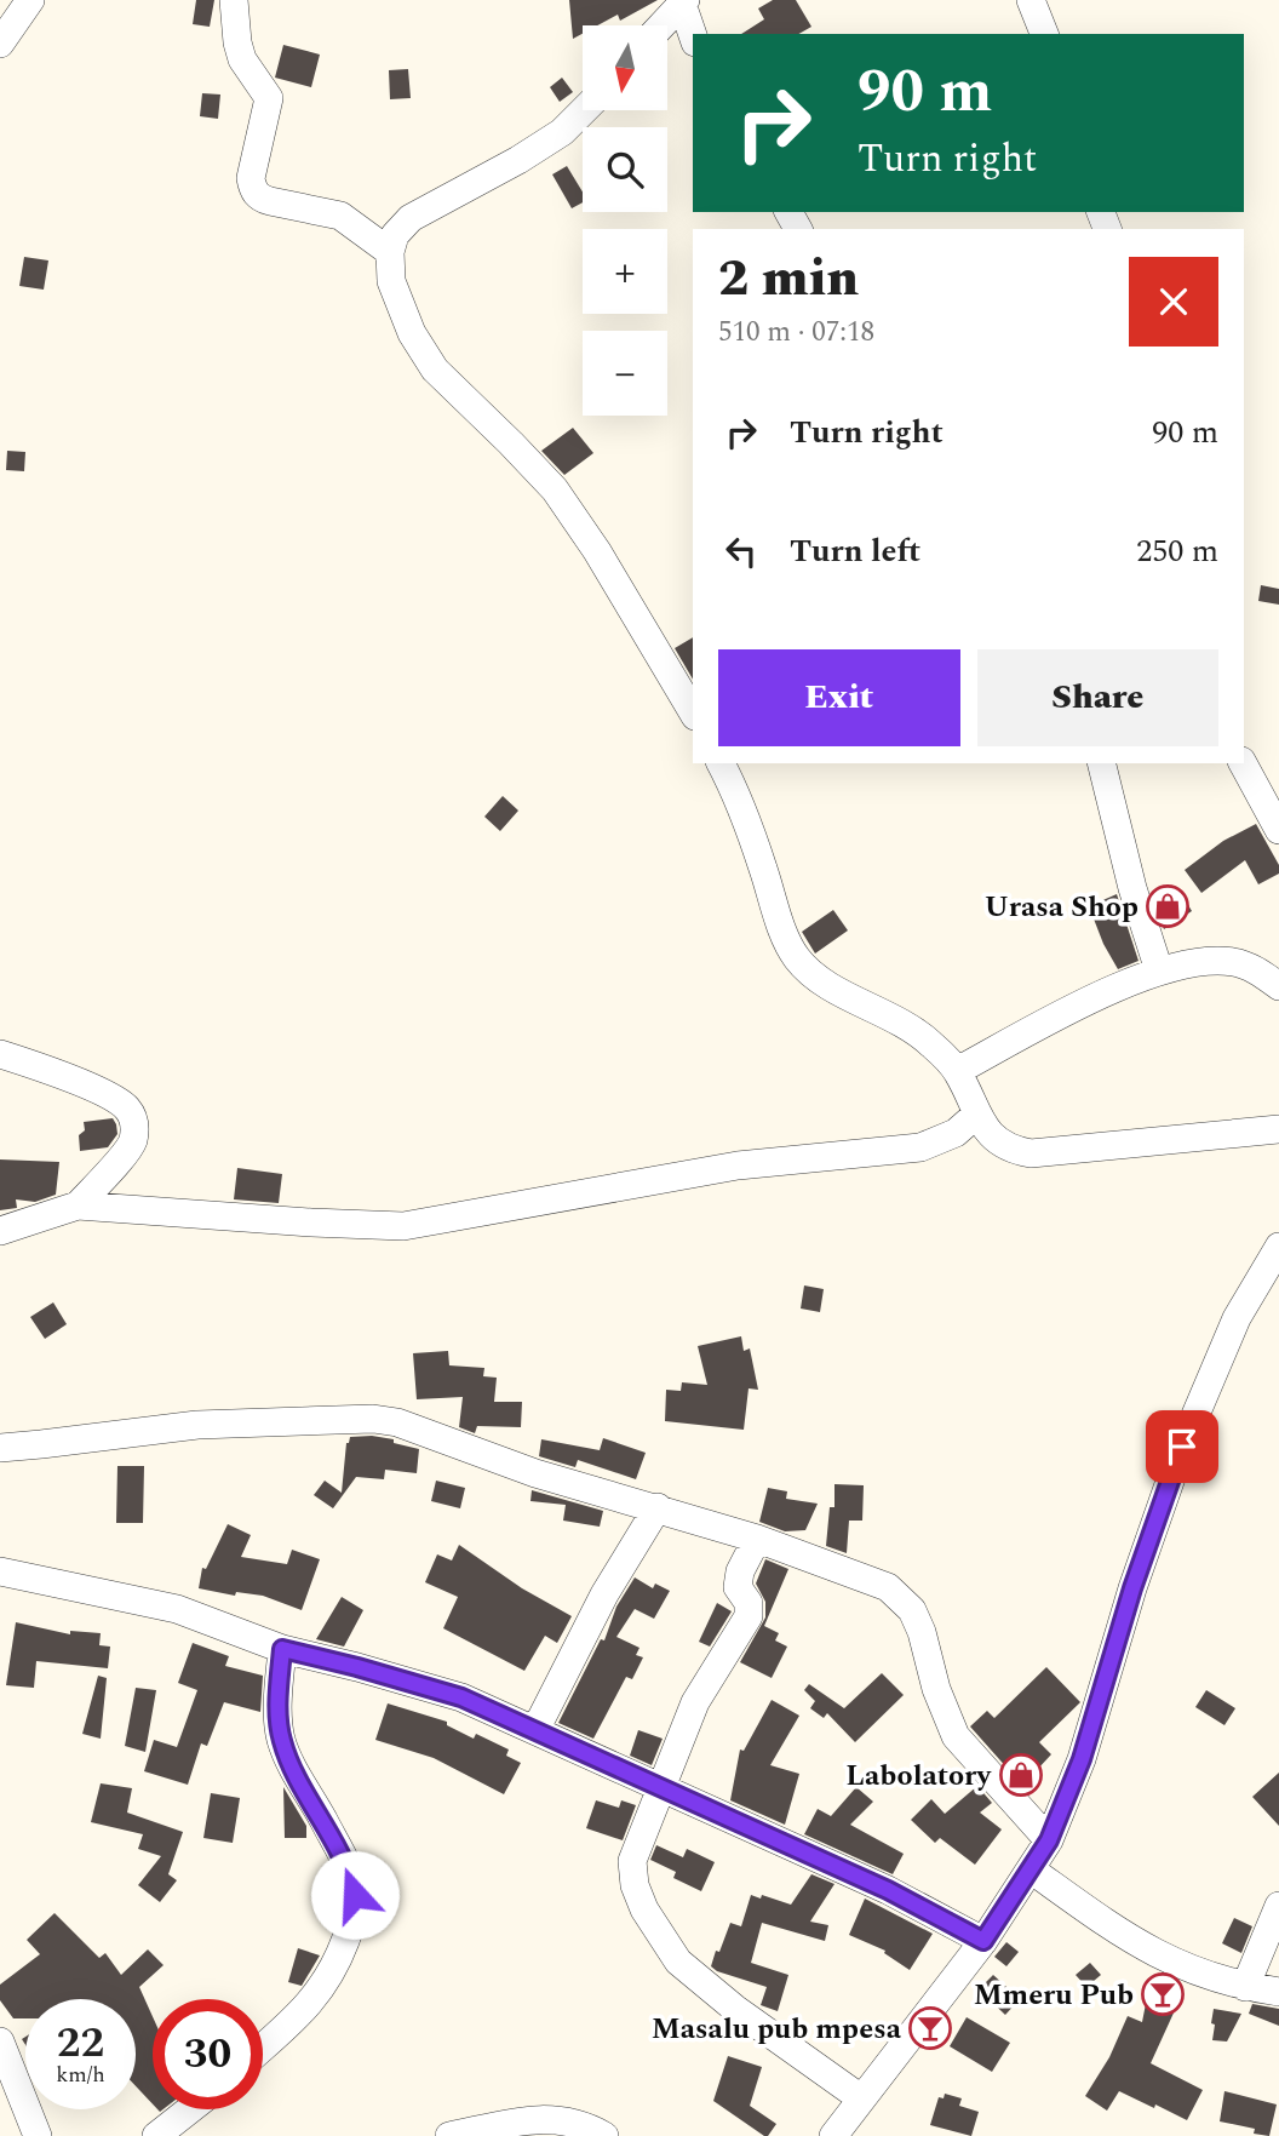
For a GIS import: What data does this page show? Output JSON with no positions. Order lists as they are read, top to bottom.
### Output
{
  "places": {
    "shop": ["Urasa Shop", "Labolatory"],
    "bar": ["Mmeru Pub", "Masalu pub mpesa"]
  },
  "north": "bottom",
  "page": {
    "map_buttons": ["+", "−"],
    "turn": ["90 m", "Turn right"],
    "heading": ["2 min", "510 m · 07:18"],
    "list": [
      {
        "name": "Turn right",
        "value": "90 m"
      },
      {
        "name": "Turn left",
        "value": "250 m"
      }
    ],
    "buttons": ["Exit", "Share"],
    "speed": "22 km/h",
    "limit": "30"
  }
}
